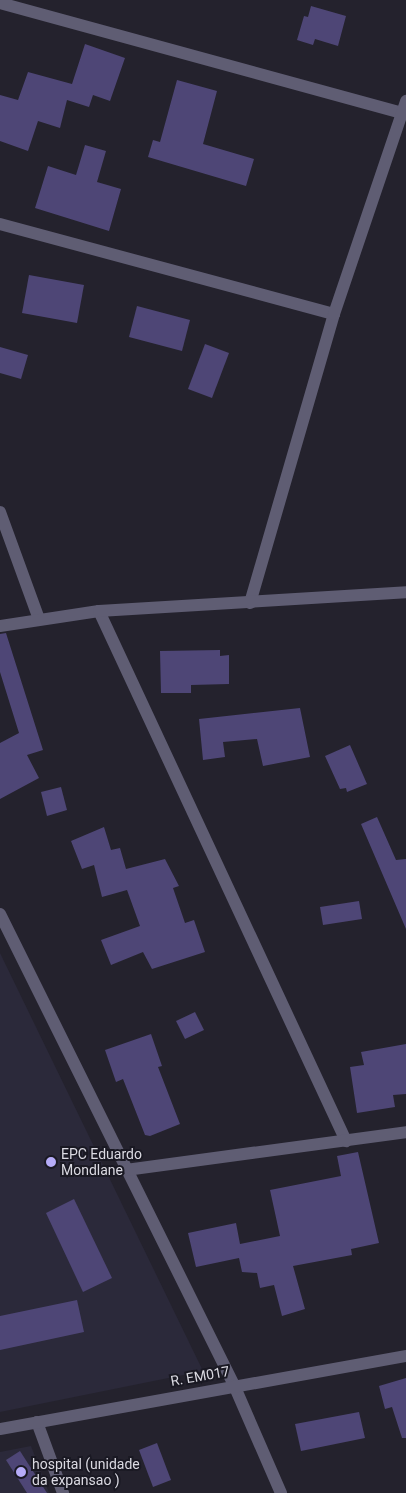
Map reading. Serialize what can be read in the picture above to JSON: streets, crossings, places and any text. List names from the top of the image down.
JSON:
{
  "streets": {
    "street": ["R. EM017"]
  },
  "places": ["EPC Eduardo Mondlane", "hospital (unidade da expansao )"]
}
